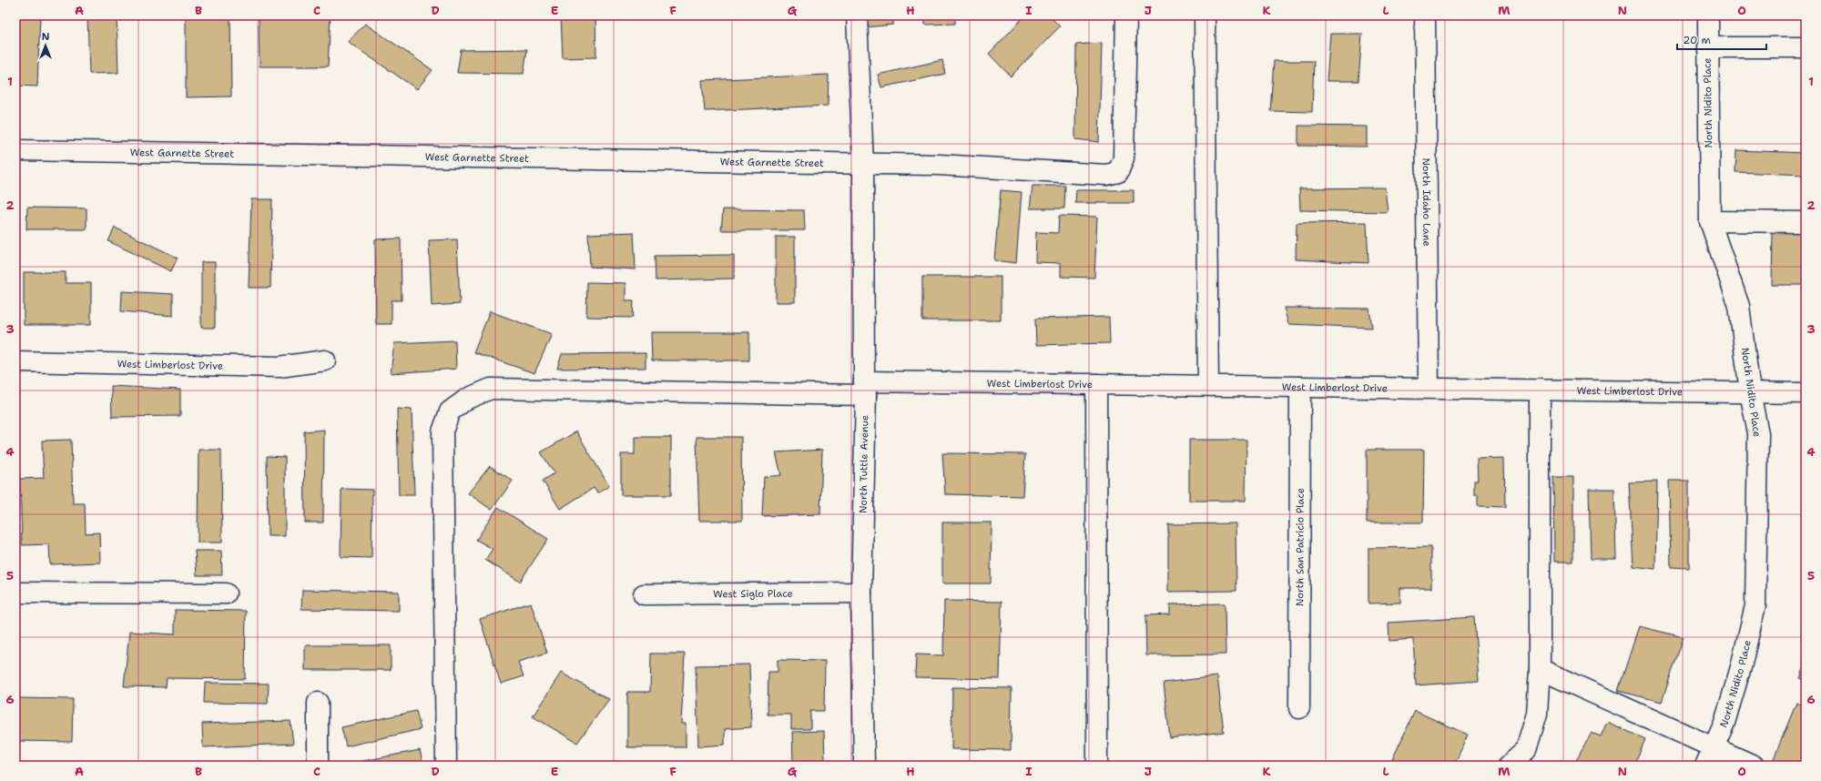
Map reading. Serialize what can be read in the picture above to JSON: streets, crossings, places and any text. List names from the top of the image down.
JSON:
{
  "streets": {
    "street": [
      "North Nidito Place",
      "West Garnette Street",
      "North Idaho Lane",
      "West Limberlost Drive",
      "North Tuttle Avenue",
      "North San Patricio Place",
      "West Siglo Place"
    ]
  },
  "crossings": [
    ["North Nidito Place", "West Limberlost Drive"],
    ["West Garnette Street", "North Tuttle Avenue"],
    ["North Idaho Lane", "West Limberlost Drive"],
    ["West Limberlost Drive", "North Tuttle Avenue"],
    ["West Limberlost Drive", "North San Patricio Place"],
    ["North Tuttle Avenue", "West Siglo Place"]
  ],
  "scale_bar": "20 m",
  "north": "top",
  "grid": {
    "columns": [
      "A",
      "B",
      "C",
      "D",
      "E",
      "F",
      "G",
      "H",
      "I",
      "J",
      "K",
      "L",
      "M",
      "N",
      "O"
    ],
    "rows": [
      "1",
      "2",
      "3",
      "4",
      "5",
      "6"
    ]
  }
}
